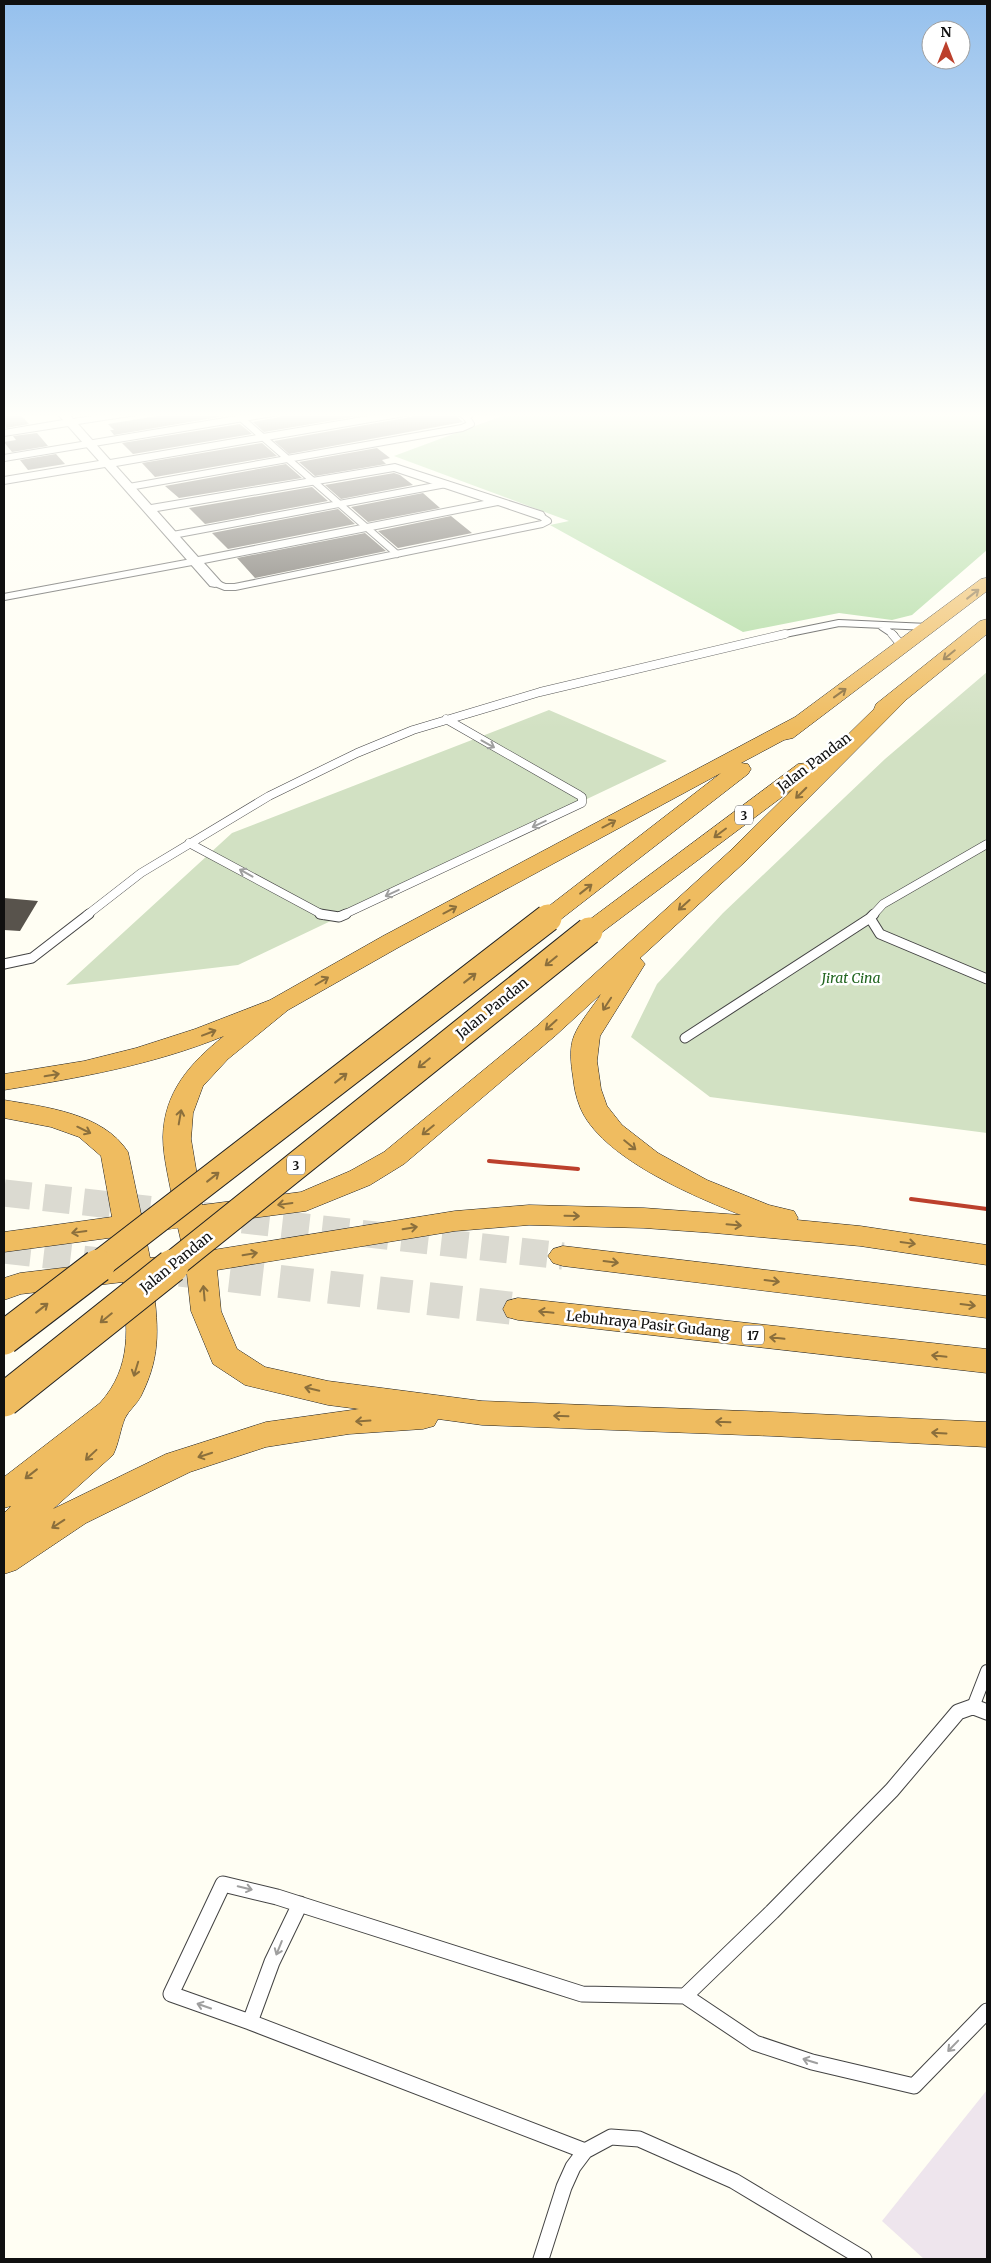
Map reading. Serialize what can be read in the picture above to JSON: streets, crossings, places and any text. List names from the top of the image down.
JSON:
{
  "streets": {
    "highway": [
      "Jalan Pandan",
      "3",
      "Lebuhraya Pasir Gudang",
      "17"
    ]
  },
  "parks": ["Jirat Cina"],
  "north": "top"
}
